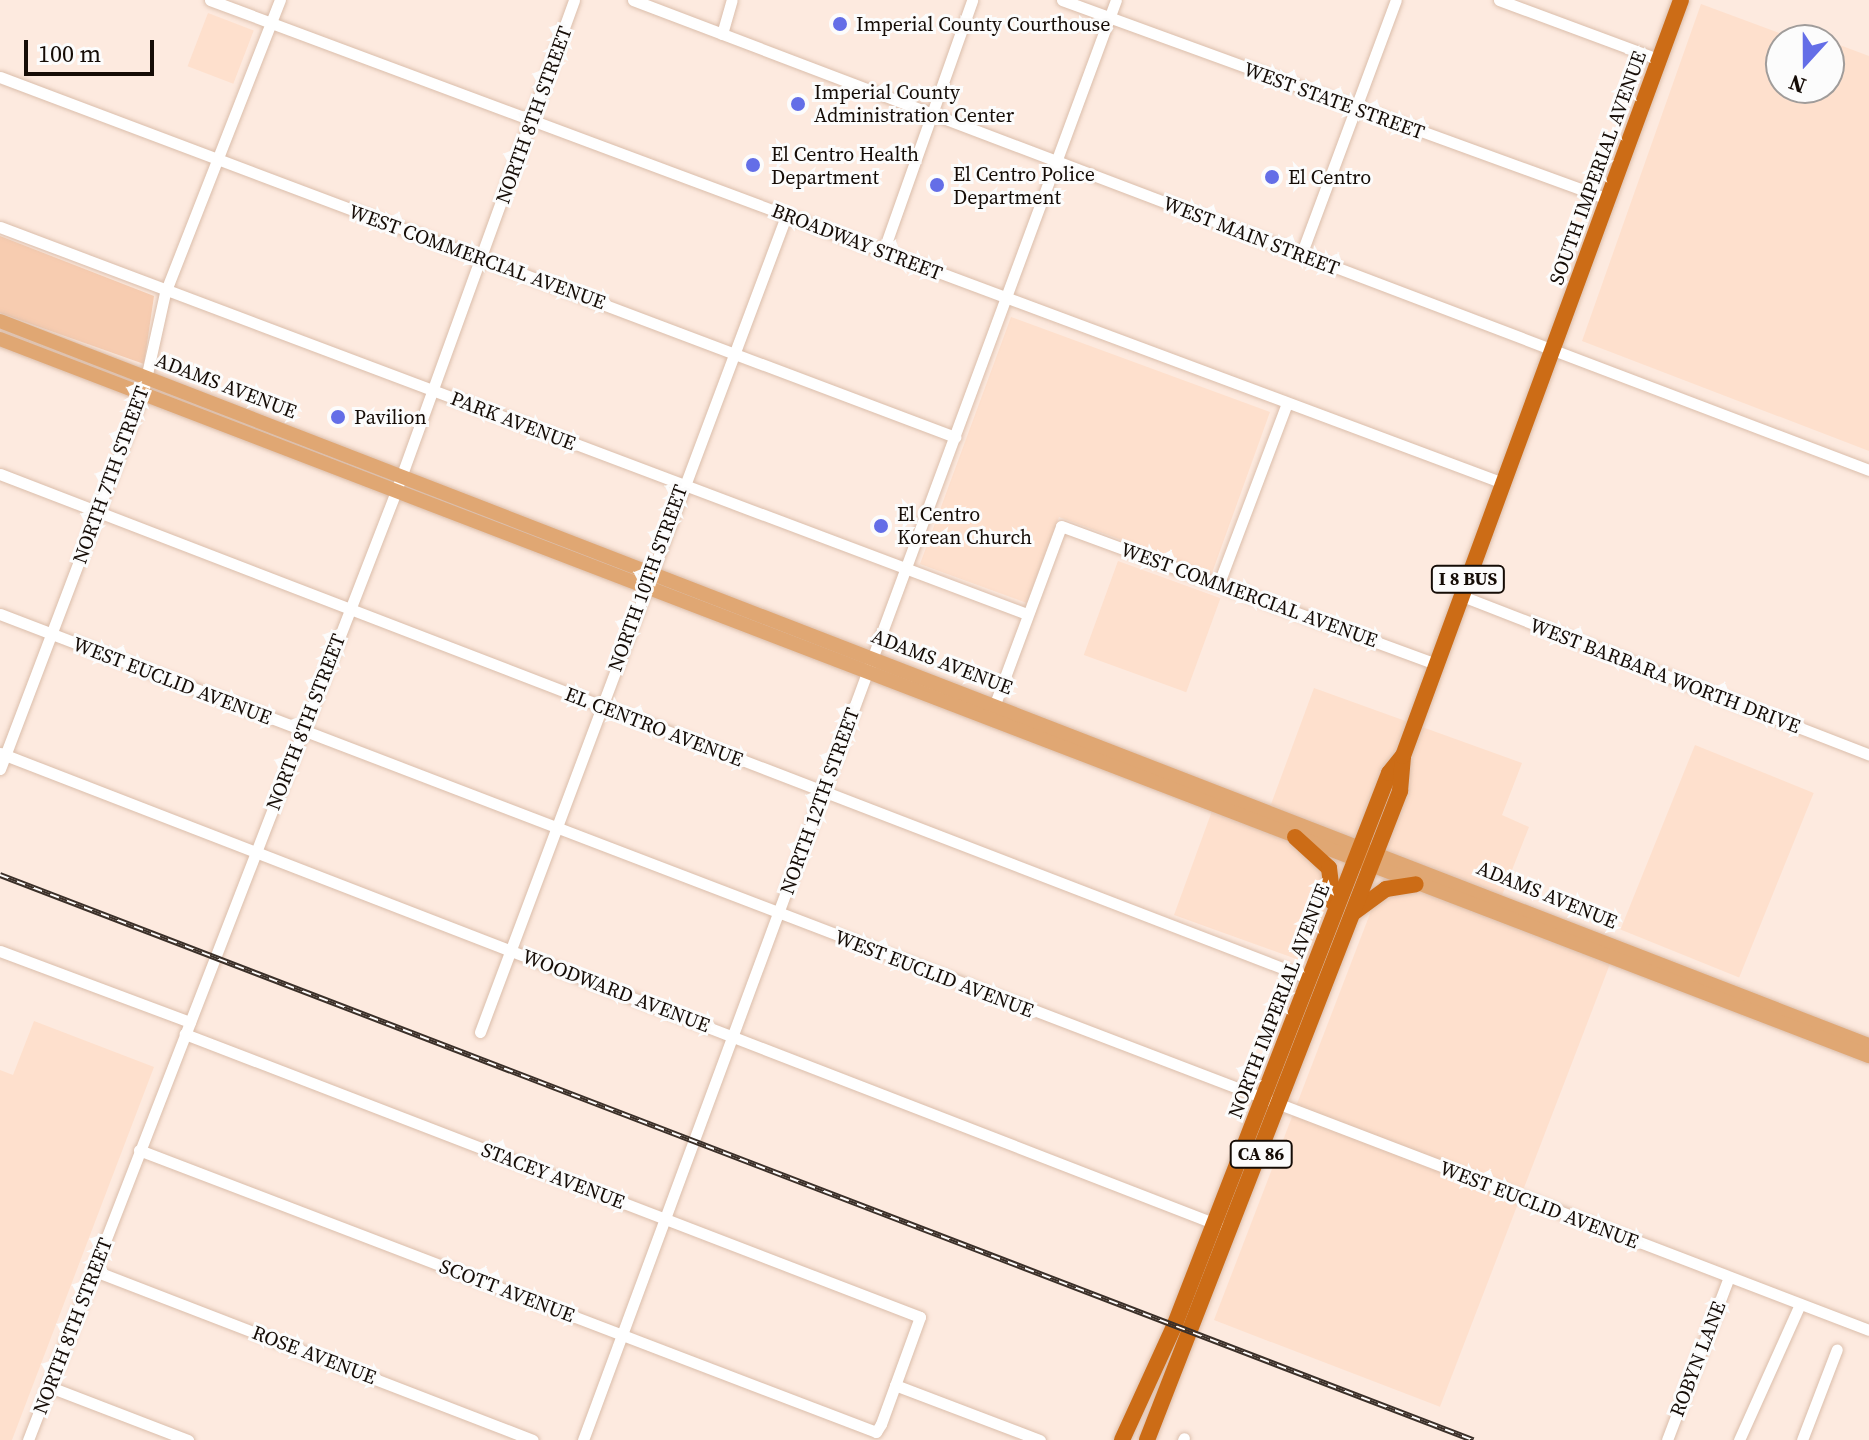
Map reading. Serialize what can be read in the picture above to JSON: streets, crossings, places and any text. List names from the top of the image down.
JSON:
{
  "streets": {
    "highway": [
      "SOUTH IMPERIAL AVENUE",
      "I 8 BUS",
      "NORTH IMPERIAL AVENUE",
      "CA 86"
    ],
    "main road": ["ADAMS AVENUE"],
    "street": [
      "WEST STATE STREET",
      "NORTH 8TH STREET",
      "WEST MAIN STREET",
      "BROADWAY STREET",
      "WEST COMMERCIAL AVENUE",
      "PARK AVENUE",
      "NORTH 7TH STREET",
      "NORTH 10TH STREET",
      "WEST BARBARA WORTH DRIVE",
      "WEST EUCLID AVENUE",
      "EL CENTRO AVENUE",
      "NORTH 12TH STREET",
      "WOODWARD AVENUE",
      "STACEY AVENUE",
      "SCOTT AVENUE",
      "ROSE AVENUE",
      "ROBYN LANE"
    ]
  },
  "crossings": [
    ["WEST STATE STREET", "SOUTH IMPERIAL AVENUE"],
    ["WEST STATE STREET", "NORTH 12TH STREET"],
    ["NORTH 8TH STREET", "BROADWAY STREET"],
    ["NORTH 8TH STREET", "WEST COMMERCIAL AVENUE"],
    ["NORTH 8TH STREET", "ADAMS AVENUE"],
    ["NORTH 8TH STREET", "PARK AVENUE"],
    ["NORTH 8TH STREET", "WEST EUCLID AVENUE"],
    ["NORTH 8TH STREET", "EL CENTRO AVENUE"],
    ["NORTH 8TH STREET", "WOODWARD AVENUE"],
    ["NORTH 8TH STREET", "STACEY AVENUE"],
    ["NORTH 8TH STREET", "SCOTT AVENUE"],
    ["NORTH 8TH STREET", "ROSE AVENUE"],
    ["SOUTH IMPERIAL AVENUE", "WEST MAIN STREET"],
    ["SOUTH IMPERIAL AVENUE", "NORTH IMPERIAL AVENUE"],
    ["WEST MAIN STREET", "NORTH 12TH STREET"],
    ["WEST MAIN STREET", "NORTH IMPERIAL AVENUE"],
    ["BROADWAY STREET", "NORTH 7TH STREET"],
    ["BROADWAY STREET", "NORTH 10TH STREET"],
    ["BROADWAY STREET", "NORTH 12TH STREET"],
    ["BROADWAY STREET", "NORTH IMPERIAL AVENUE"],
    ["WEST COMMERCIAL AVENUE", "PARK AVENUE"],
    ["WEST COMMERCIAL AVENUE", "NORTH 7TH STREET"],
    ["WEST COMMERCIAL AVENUE", "NORTH 10TH STREET"],
    ["WEST COMMERCIAL AVENUE", "NORTH 12TH STREET"],
    ["WEST COMMERCIAL AVENUE", "NORTH IMPERIAL AVENUE"],
    ["ADAMS AVENUE", "NORTH 7TH STREET"],
    ["ADAMS AVENUE", "NORTH 10TH STREET"],
    ["ADAMS AVENUE", "NORTH 12TH STREET"],
    ["ADAMS AVENUE", "NORTH IMPERIAL AVENUE"],
    ["ADAMS AVENUE", "CA 86"],
    ["PARK AVENUE", "NORTH 7TH STREET"],
    ["PARK AVENUE", "NORTH 10TH STREET"],
    ["PARK AVENUE", "NORTH 12TH STREET"],
    ["NORTH 7TH STREET", "WEST EUCLID AVENUE"],
    ["NORTH 7TH STREET", "EL CENTRO AVENUE"],
    ["NORTH 7TH STREET", "WOODWARD AVENUE"],
    ["NORTH 10TH STREET", "WEST EUCLID AVENUE"],
    ["NORTH 10TH STREET", "EL CENTRO AVENUE"],
    ["NORTH 10TH STREET", "WOODWARD AVENUE"],
    ["WEST BARBARA WORTH DRIVE", "NORTH IMPERIAL AVENUE"],
    ["WEST EUCLID AVENUE", "NORTH 12TH STREET"],
    ["WEST EUCLID AVENUE", "NORTH IMPERIAL AVENUE"],
    ["WEST EUCLID AVENUE", "ROBYN LANE"],
    ["EL CENTRO AVENUE", "NORTH 12TH STREET"],
    ["EL CENTRO AVENUE", "NORTH IMPERIAL AVENUE"],
    ["NORTH 12TH STREET", "WOODWARD AVENUE"],
    ["NORTH 12TH STREET", "STACEY AVENUE"],
    ["NORTH 12TH STREET", "SCOTT AVENUE"],
    ["WOODWARD AVENUE", "NORTH IMPERIAL AVENUE"],
    ["NORTH IMPERIAL AVENUE", "CA 86"],
    ["STACEY AVENUE", "SCOTT AVENUE"]
  ],
  "places": [
    "Imperial County Courthouse",
    "Imperial County Administration Center",
    "El Centro Health Department",
    "El Centro",
    "El Centro Police Department",
    "Pavilion",
    "El Centro Korean Church"
  ],
  "scale_bar": "100 m",
  "north": "bottom"
}
